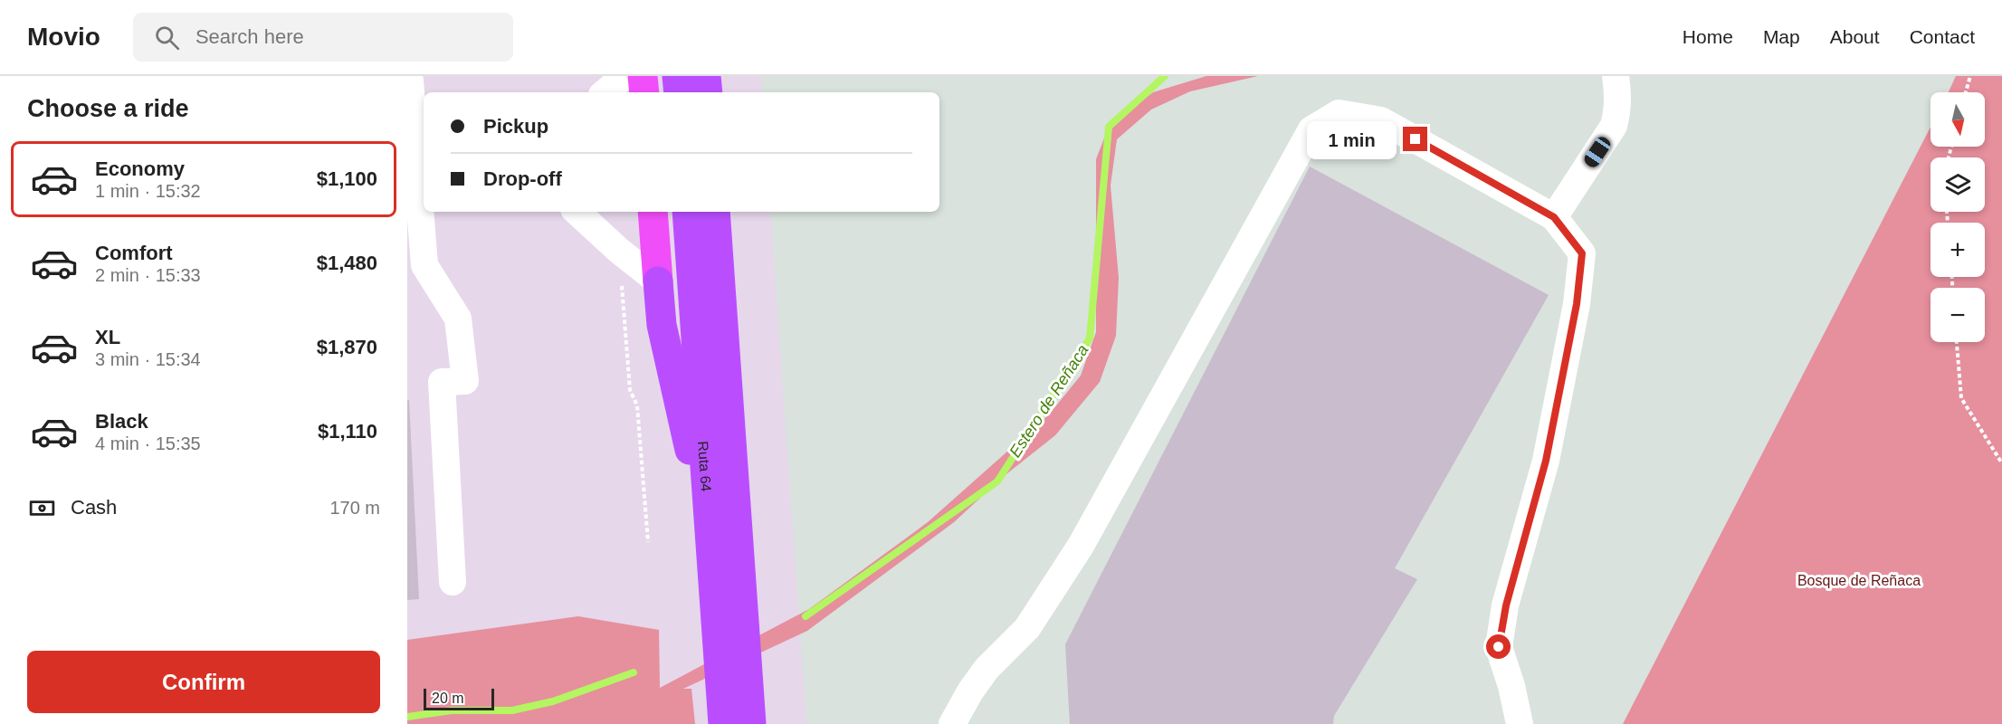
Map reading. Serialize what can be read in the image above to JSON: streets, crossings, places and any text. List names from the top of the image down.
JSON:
{
  "streets": {
    "highway": ["Ruta 64"]
  },
  "water": ["Estero de Reñaca"],
  "parks": ["Bosque de Reñaca"],
  "scale_bar": "20 m",
  "north": "bottom",
  "page": {
    "header": "Movio",
    "search": "Search here",
    "nav": [
      "Home",
      "Map",
      "About",
      "Contact"
    ],
    "heading": "Choose a ride",
    "map_buttons": ["+", "−"],
    "banner": ["Pickup", "Drop-off"],
    "bubble": "1 min",
    "list": [
      {
        "name": "Economy",
        "note": "1 min · 15:32",
        "value": "$1,100"
      },
      {
        "name": "Comfort",
        "note": "2 min · 15:33",
        "value": "$1,480"
      },
      {
        "name": "XL",
        "note": "3 min · 15:34",
        "value": "$1,870"
      },
      {
        "name": "Black",
        "note": "4 min · 15:35",
        "value": "$1,110"
      }
    ],
    "pay": ["Cash", "170 m"],
    "buttons": "Confirm",
    "scale": "20 m"
  }
}
